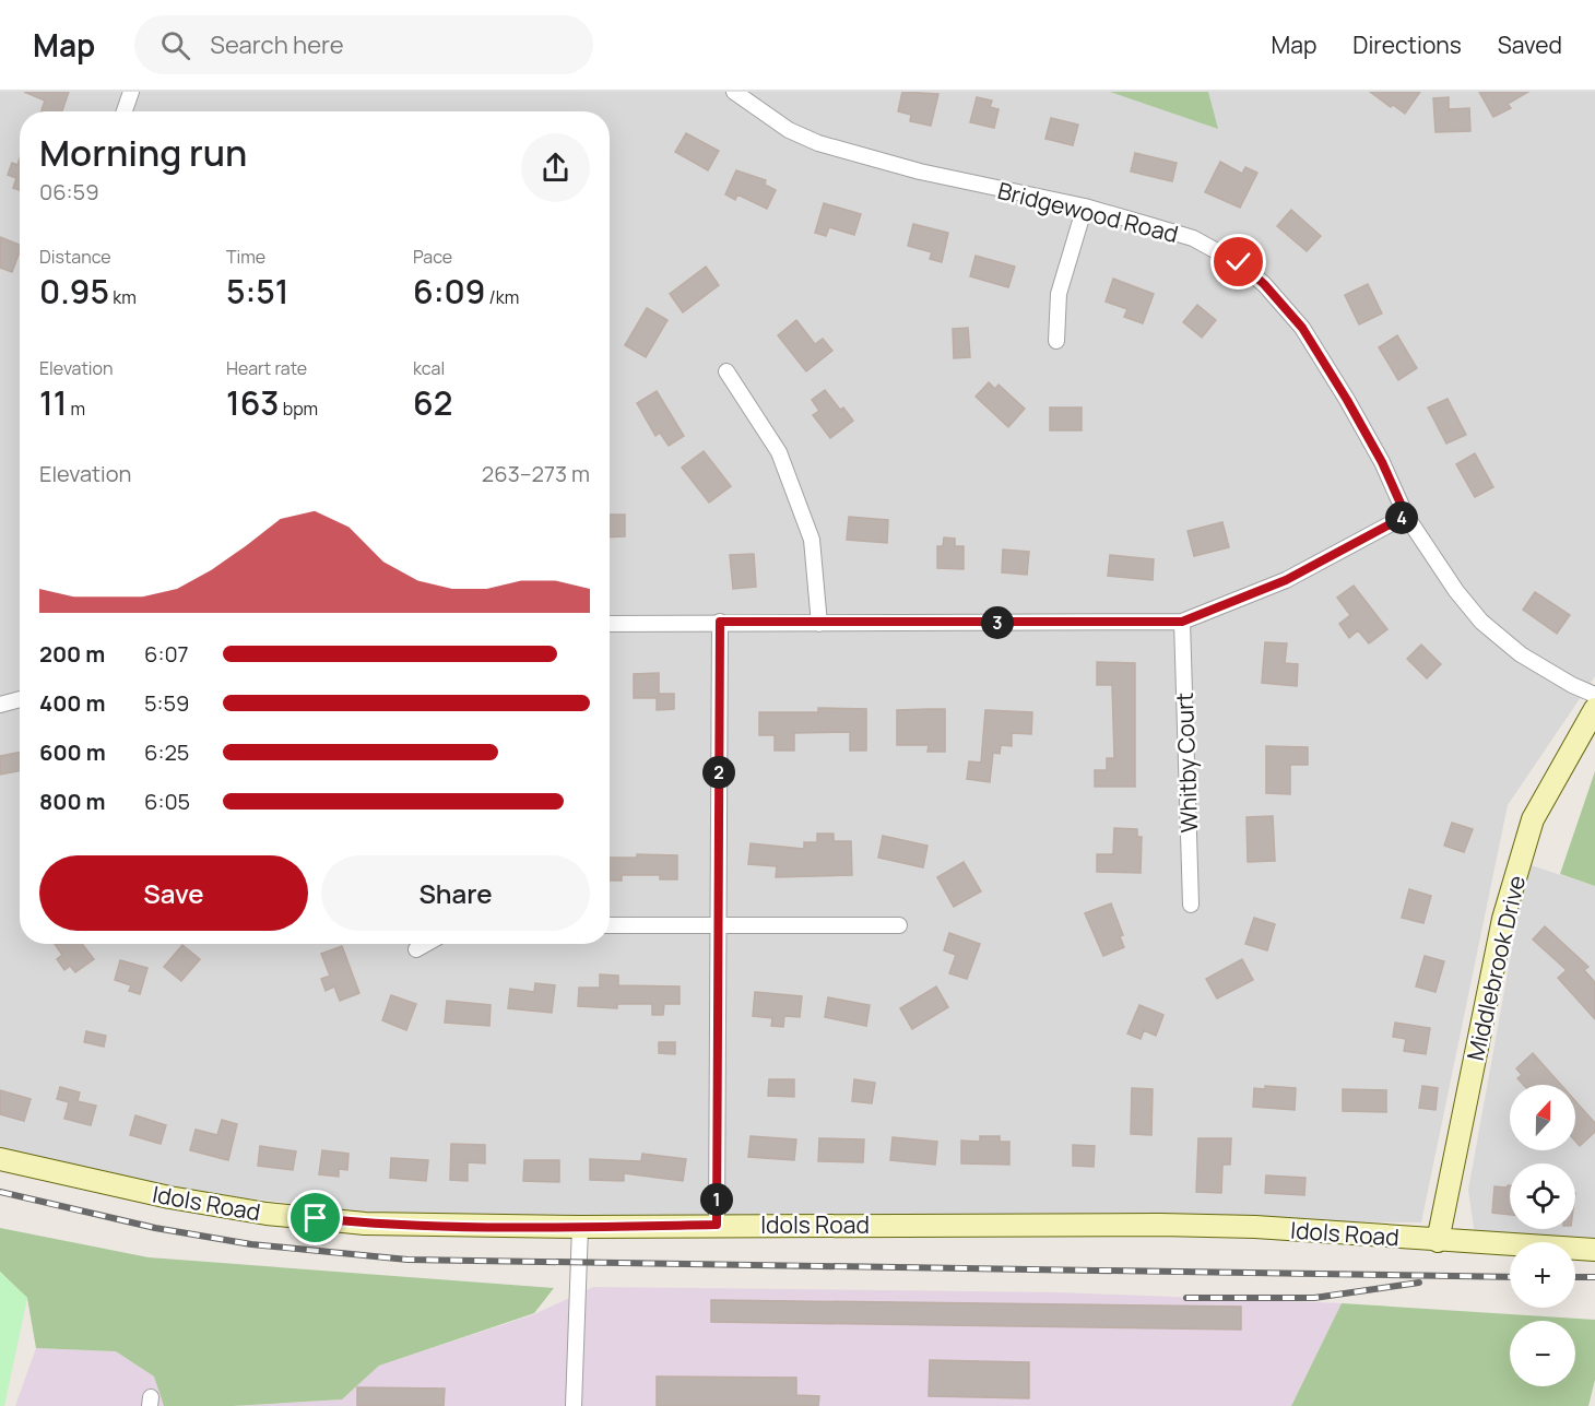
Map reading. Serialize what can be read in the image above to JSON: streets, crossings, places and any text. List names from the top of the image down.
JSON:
{
  "streets": {
    "street": [
      "Bridgewood Road",
      "Whitby Court",
      "Middlebrook Drive",
      "Idols Road"
    ]
  },
  "crossings": [
    ["Middlebrook Drive", "Idols Road"]
  ],
  "north": "top",
  "page": {
    "header": "Map",
    "search": "Search here",
    "nav": ["Map", "Directions", "Saved"],
    "heading": ["Morning run", "06:59"],
    "stats": [
      ["Distance", "0.95 km"],
      ["Time", "5:51"],
      ["Pace", "6:09 /km"],
      ["Elevation", "11 m"],
      ["Heart rate", "163 bpm"],
      ["kcal", "62"]
    ],
    "chart": ["Elevation", "263–273 m"],
    "pins": [
      "4",
      "3",
      "2",
      "1"
    ],
    "list": [
      {
        "name": "200 m",
        "note": "6:07"
      },
      {
        "name": "400 m",
        "note": "5:59"
      },
      {
        "name": "600 m",
        "note": "6:25"
      },
      {
        "name": "800 m",
        "note": "6:05"
      }
    ],
    "buttons": ["Save", "Share"],
    "map_buttons": ["+", "−"]
  }
}
